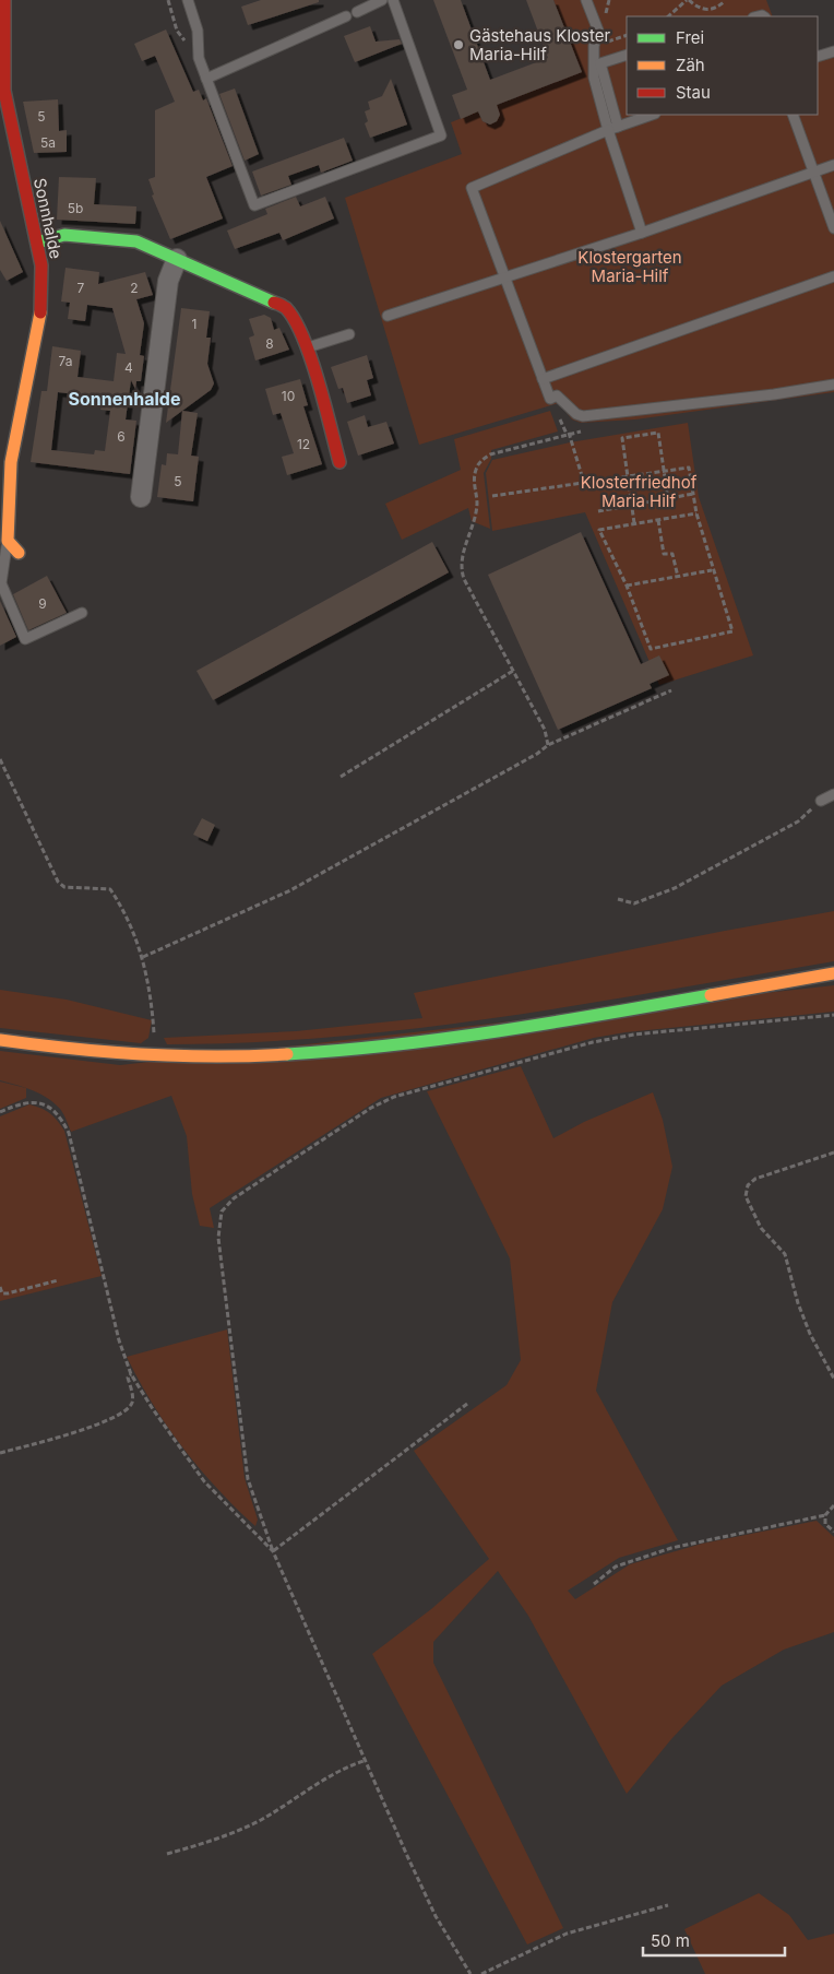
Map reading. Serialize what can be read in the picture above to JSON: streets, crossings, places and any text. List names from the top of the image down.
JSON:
{
  "streets": {
    "street": ["Sonnhalde"]
  },
  "districts": ["Sonnenhalde"],
  "parks": ["Klostergarten Maria-Hilf", "Klosterfriedhof Maria Hilf"],
  "places": ["Gästehaus Kloster Maria-Hilf"],
  "house_numbers": [
    "5",
    "5a",
    "5b",
    "7",
    "2",
    "1",
    "8",
    "7a",
    "4",
    "10",
    "6",
    "12",
    "5",
    "9"
  ],
  "legend": ["Frei", "Zäh", "Stau"],
  "scale_bar": "50 m"
}
